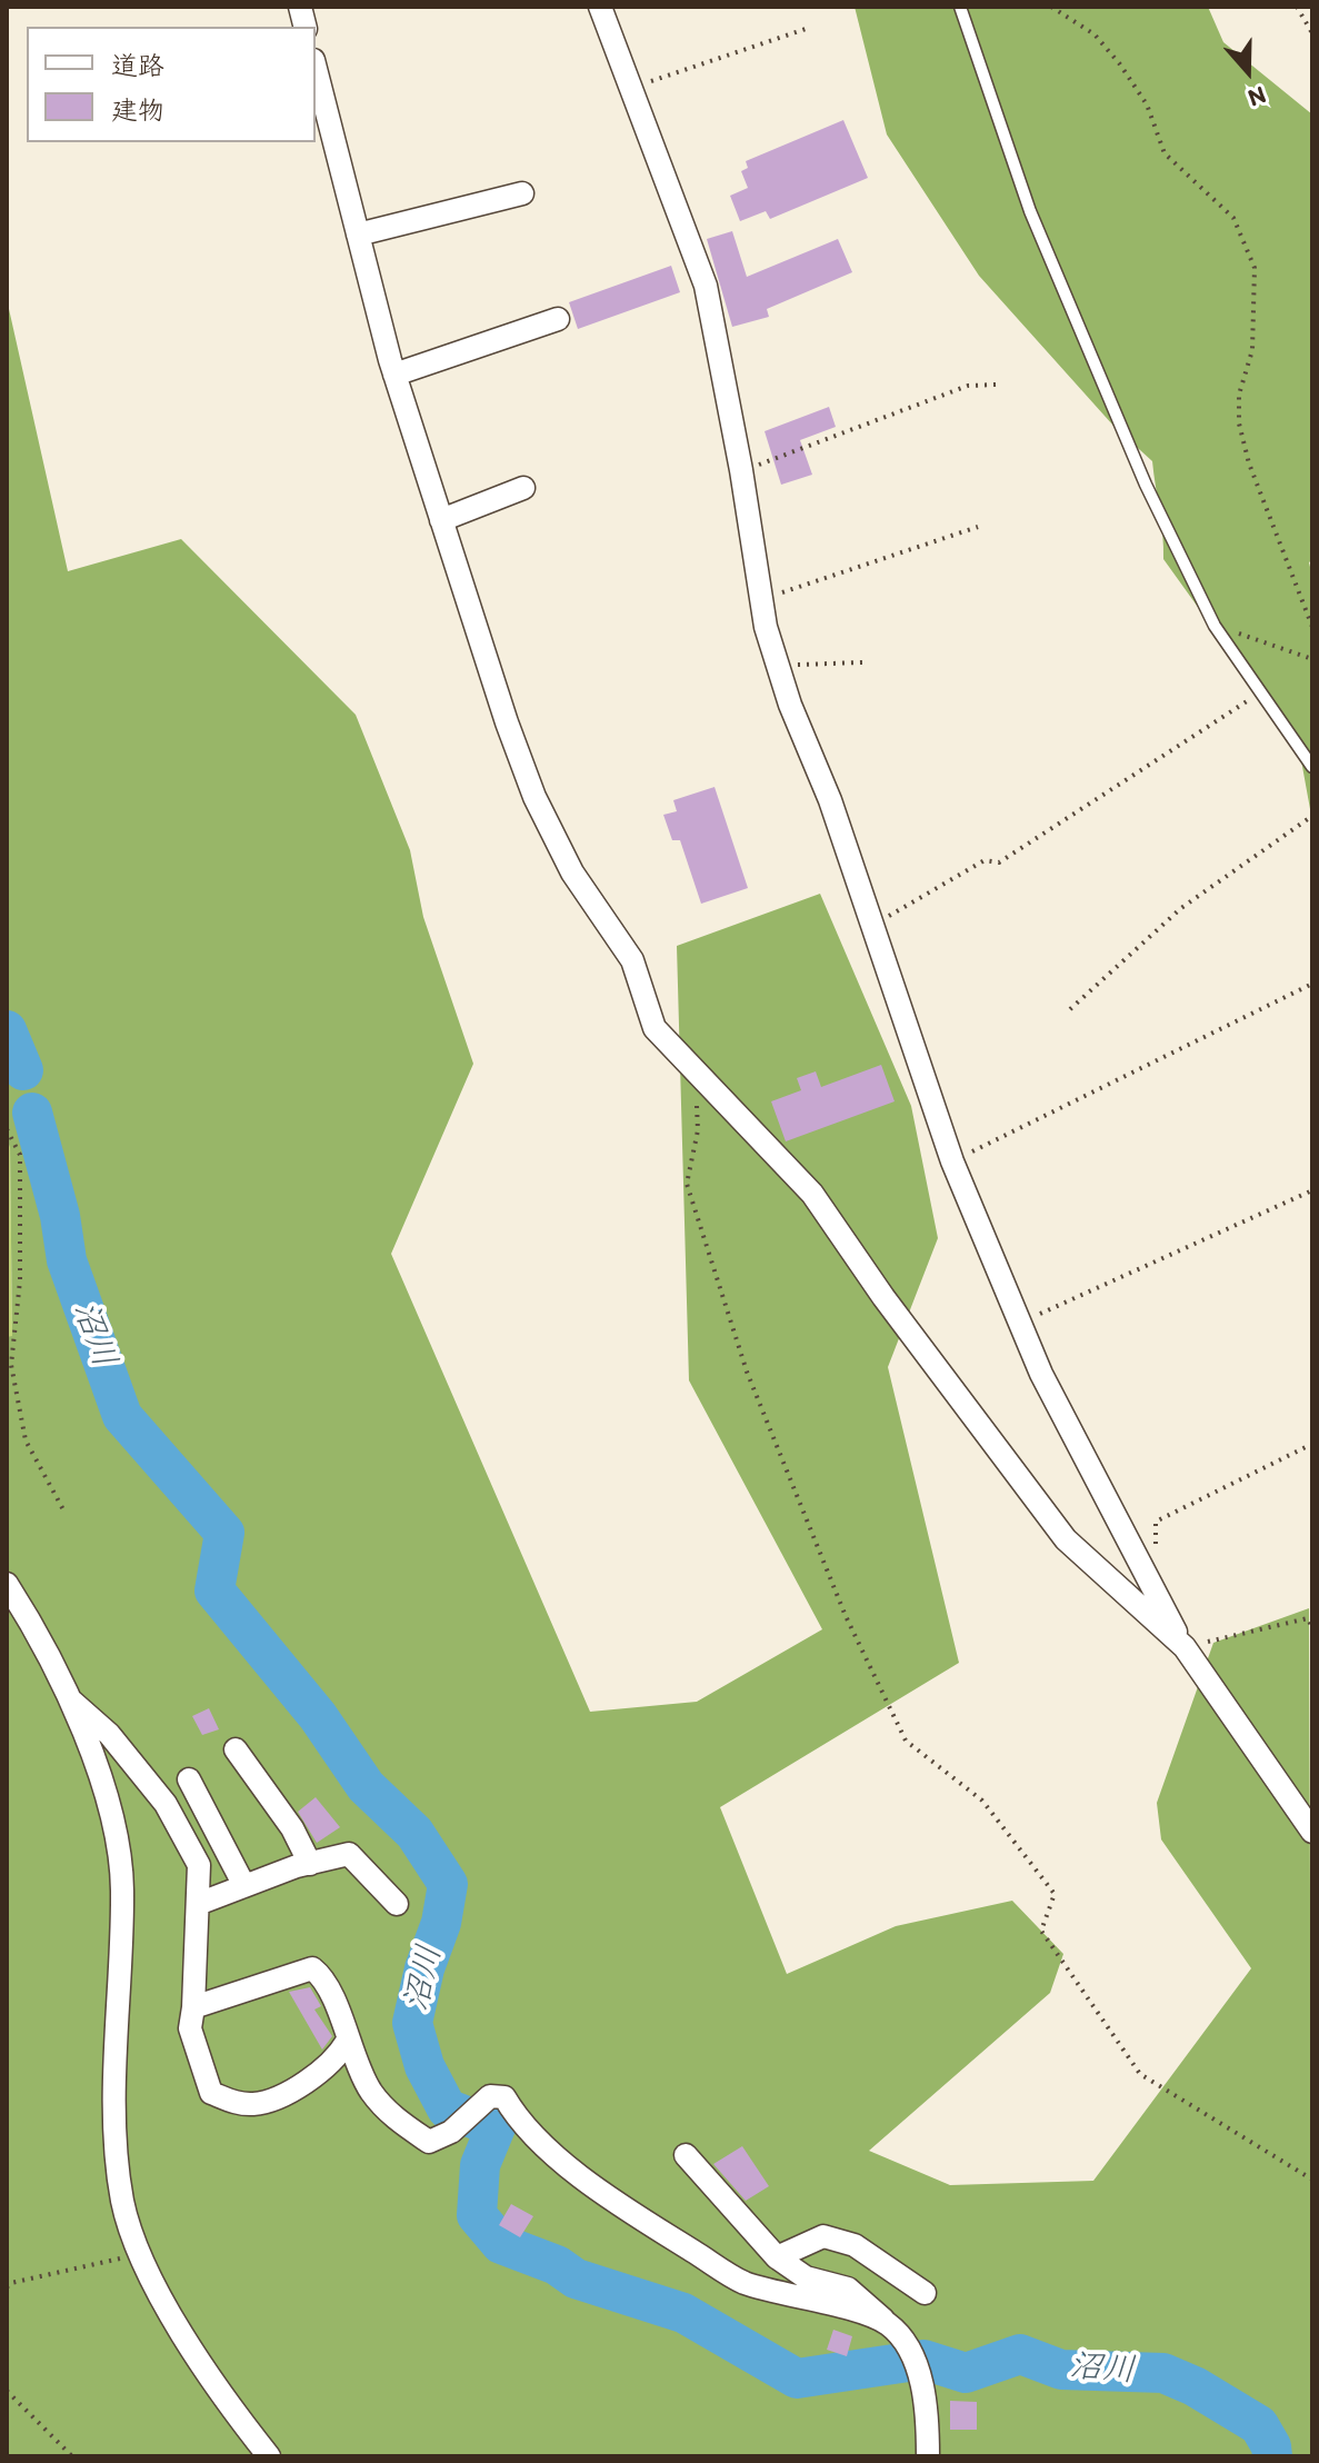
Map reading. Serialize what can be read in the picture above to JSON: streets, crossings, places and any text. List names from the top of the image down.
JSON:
{
  "water": ["沼川"],
  "legend": ["道路", "建物"],
  "north": "bottom"
}
